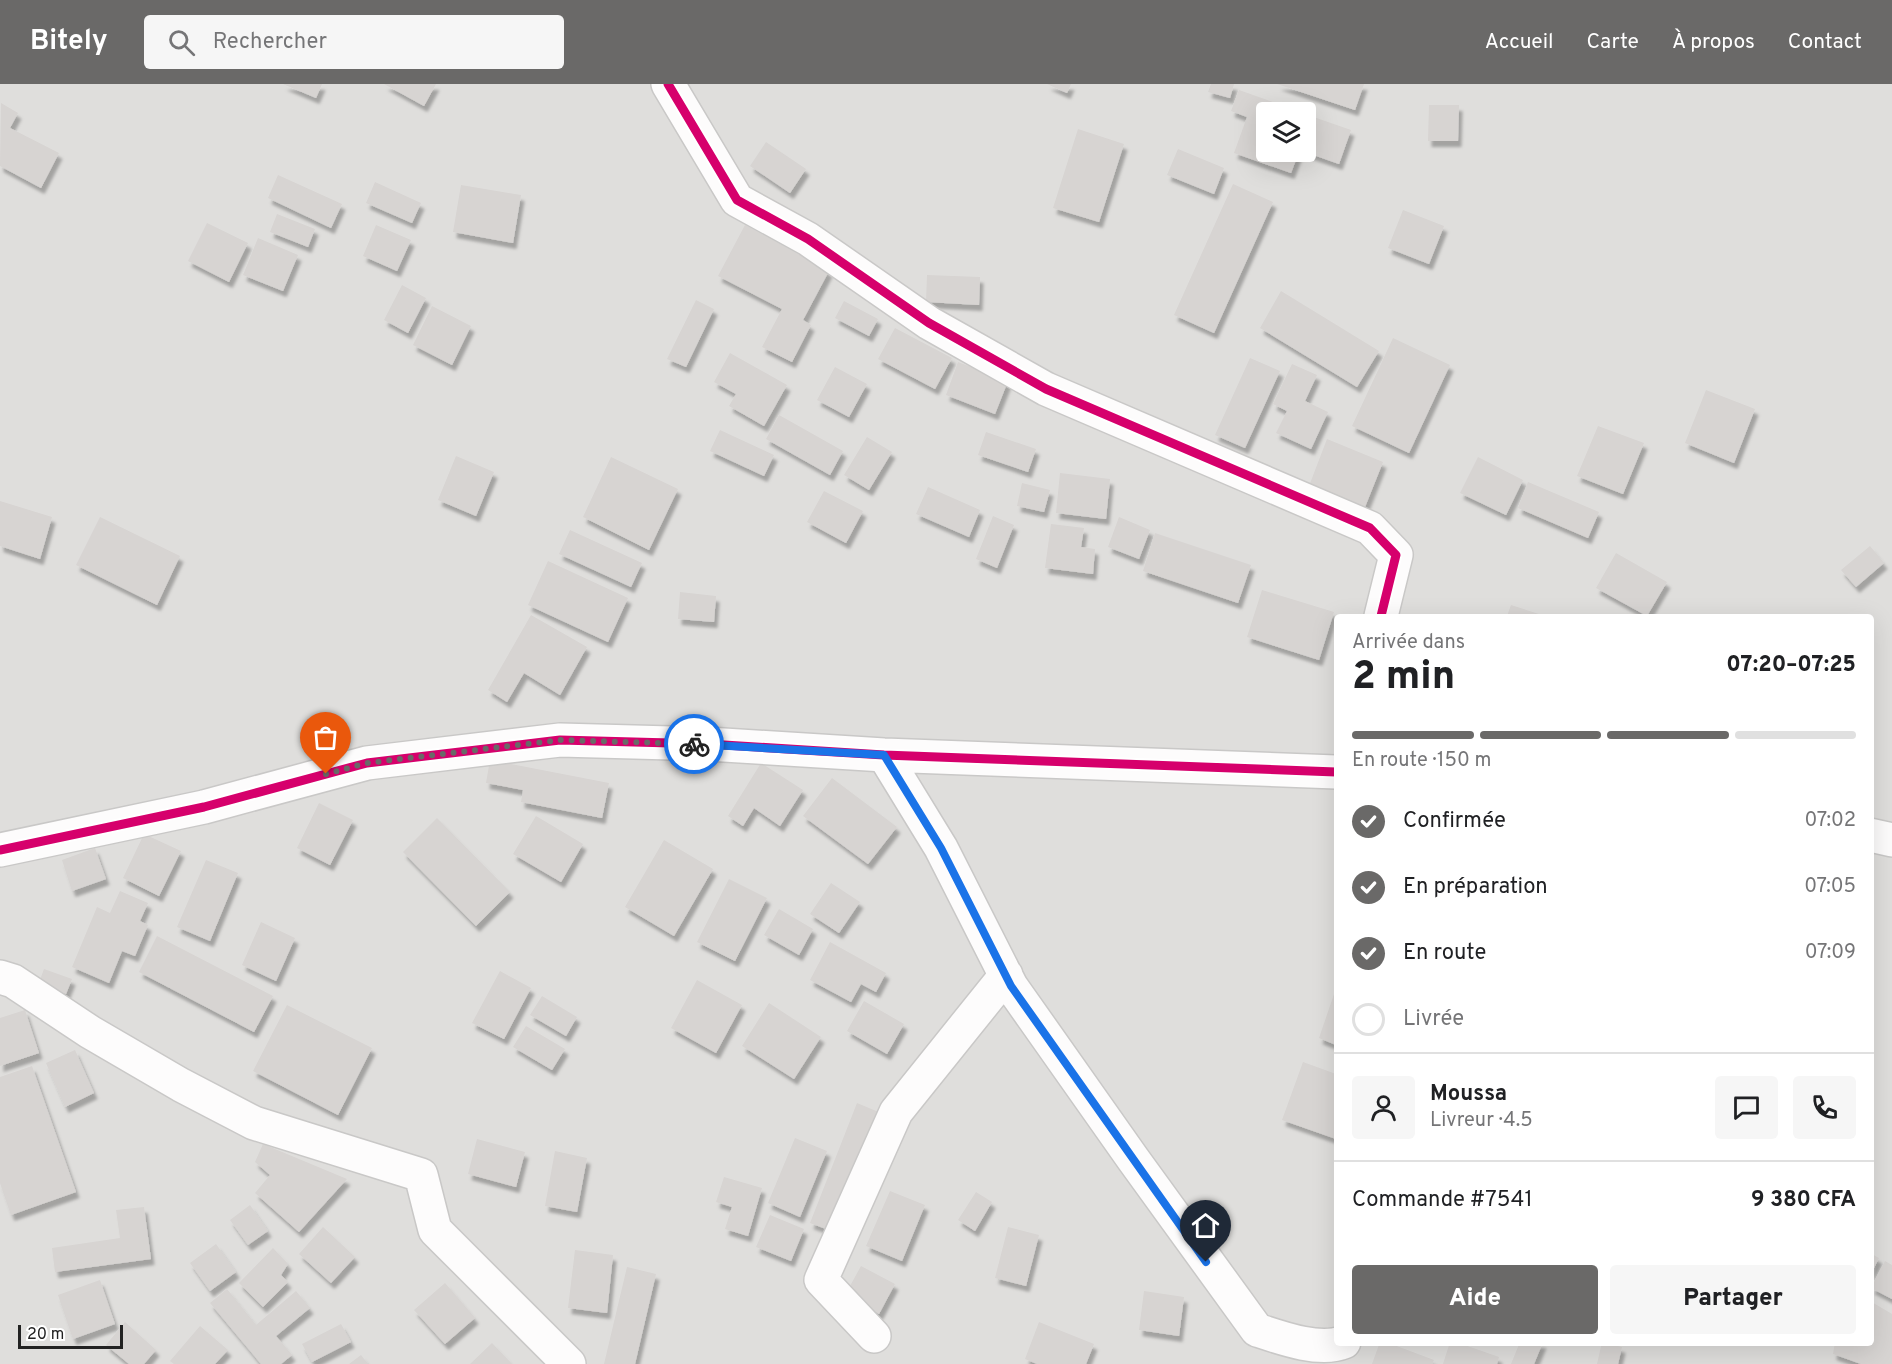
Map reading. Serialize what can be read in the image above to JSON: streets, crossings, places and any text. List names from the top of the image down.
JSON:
{
  "scale_bar": "20 m",
  "page": {
    "header": "Bitely",
    "search": "Rechercher",
    "nav": [
      "Accueil",
      "Carte",
      "À propos",
      "Contact"
    ],
    "heading": ["2 min", "Arrivée dans", "07:20–07:25"],
    "panel": [
      "Moussa",
      "Livreur · 4.5",
      "Commande #7541",
      "9 380 CFA"
    ],
    "bar": "En route · 150 m",
    "list": [
      ["Confirmée", "07:02"],
      ["En préparation", "07:05"],
      ["En route", "07:09"],
      "Livrée"
    ],
    "buttons": ["Aide", "Partager"],
    "scale": "20 m"
  }
}
